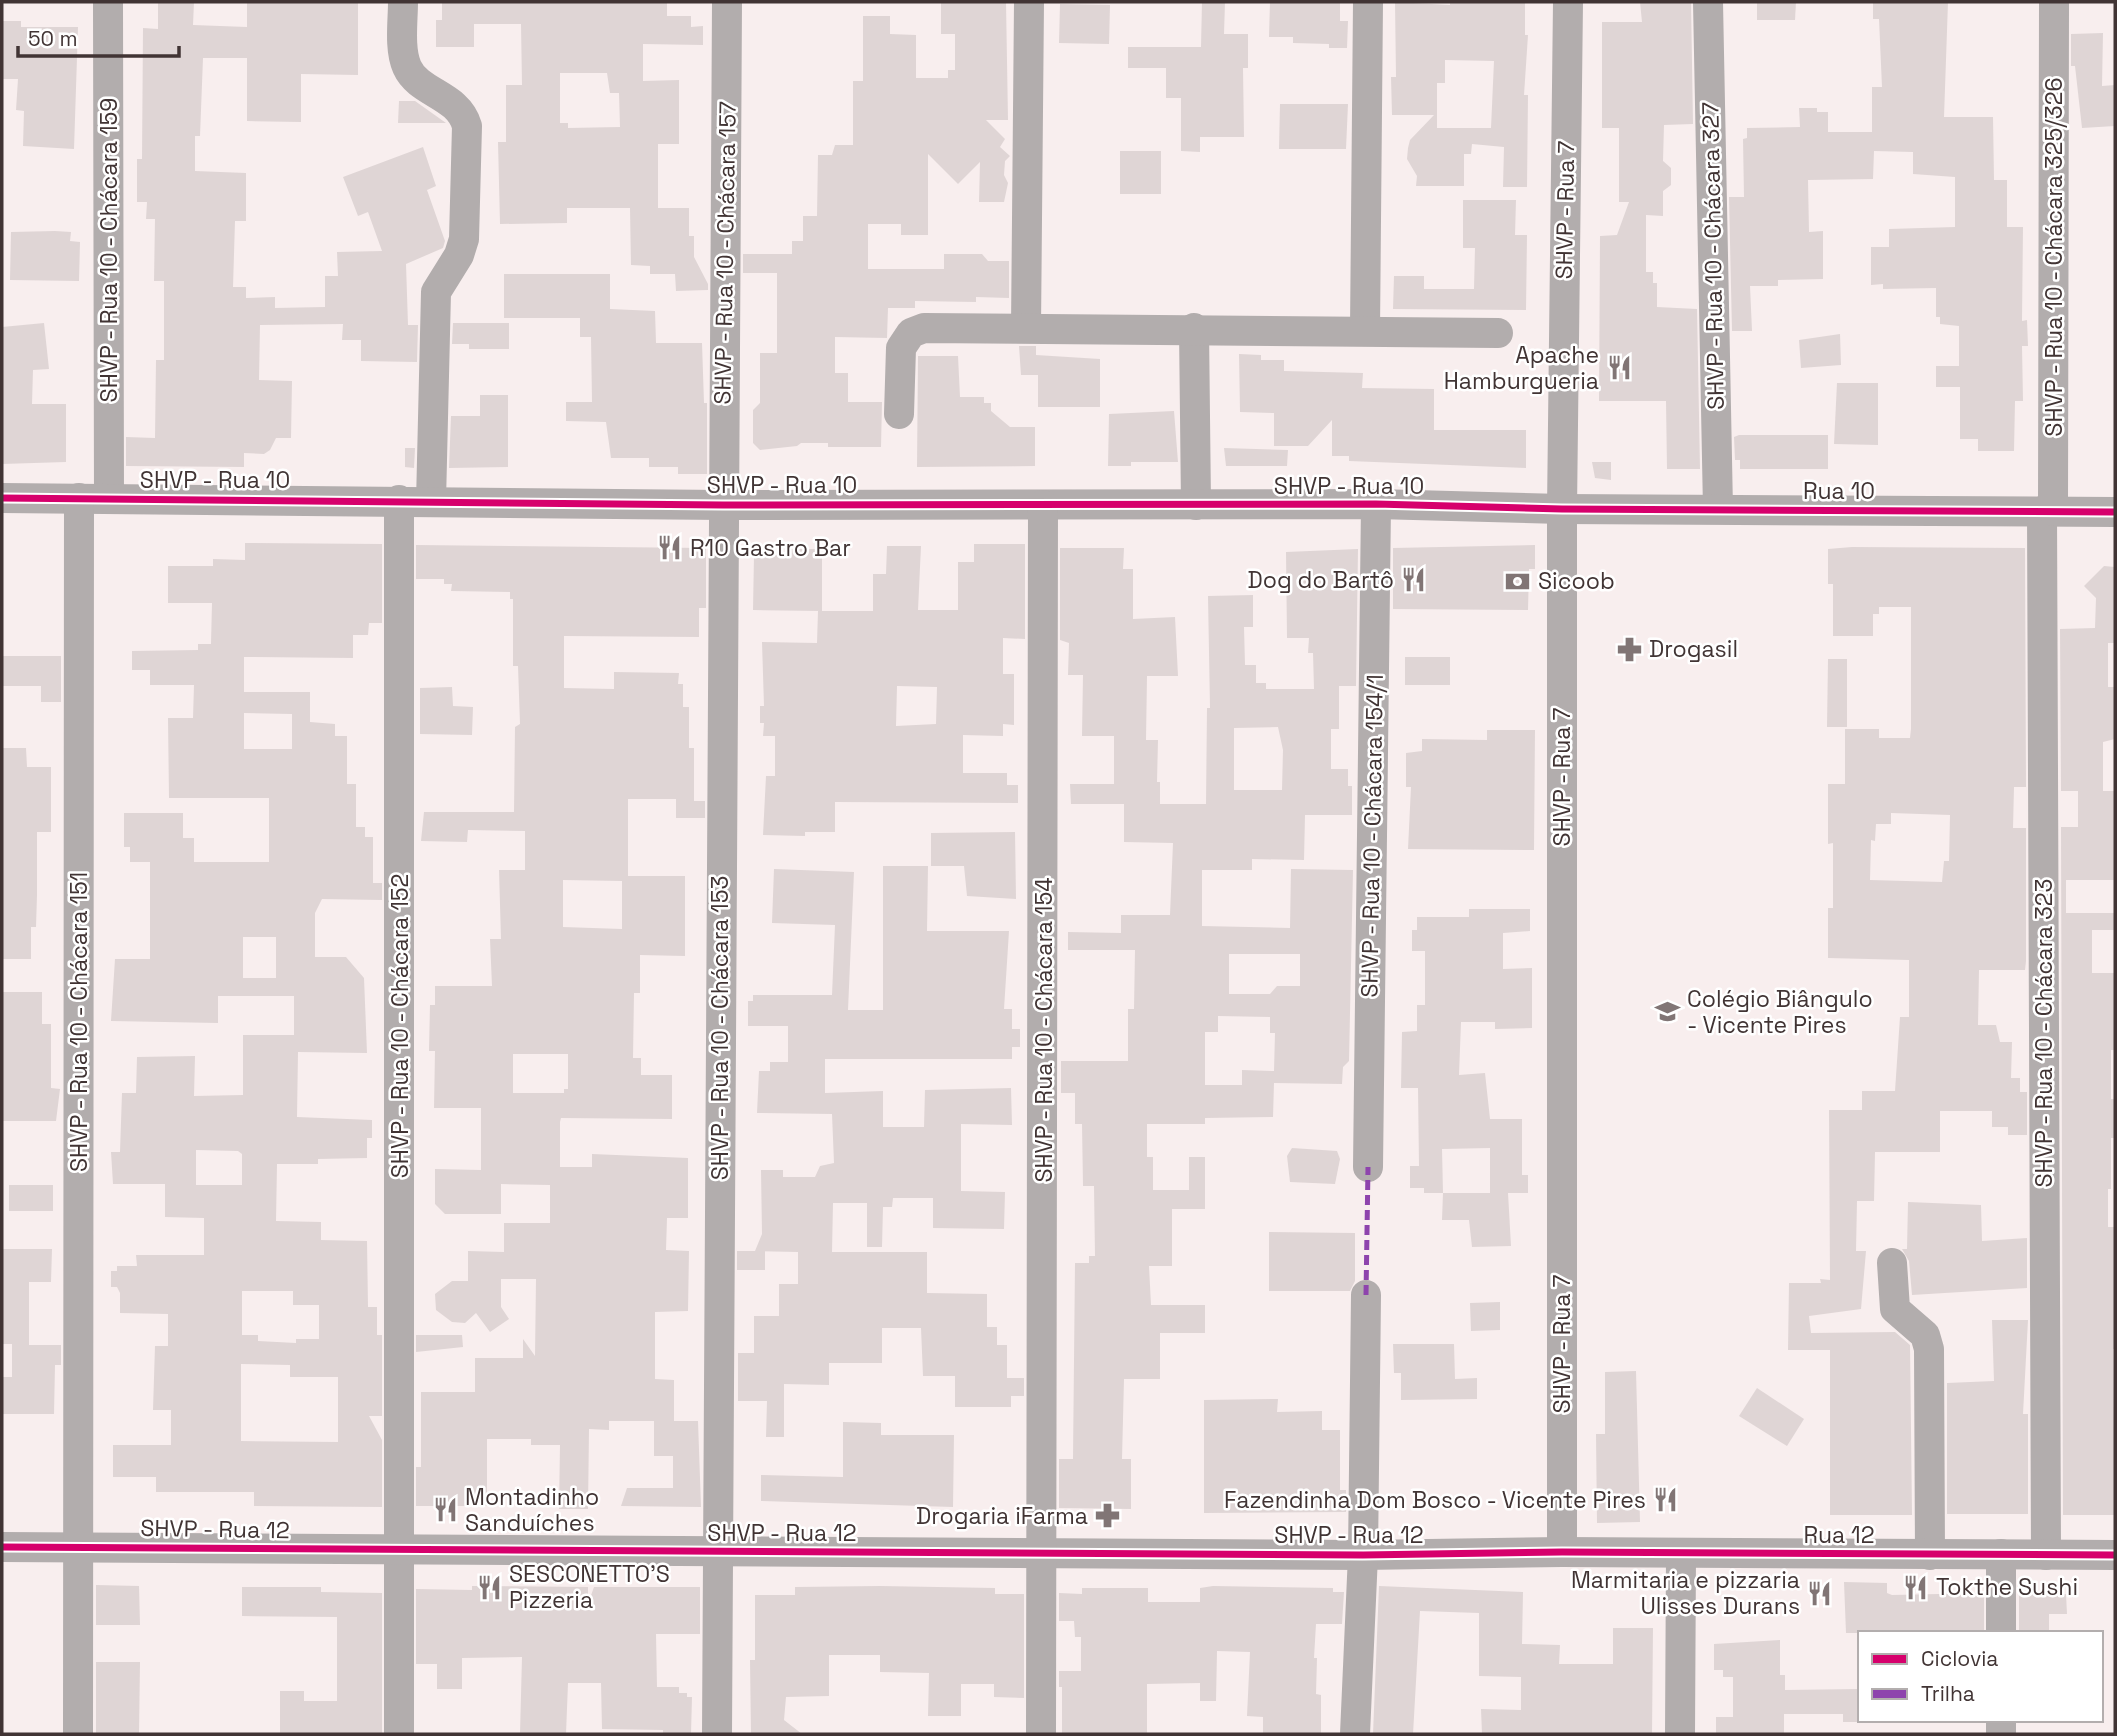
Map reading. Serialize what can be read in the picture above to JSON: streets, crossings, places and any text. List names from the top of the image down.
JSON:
{
  "streets": {
    "street": [
      "SHVP - Rua 7",
      "SHVP - Rua 10 - Chácara 159",
      "SHVP - Rua 10 - Chácara 157",
      "SHVP - Rua 10 - Chácara 327",
      "SHVP - Rua 10 - Chácara 325/326",
      "SHVP - Rua 10",
      "Rua 10",
      "SHVP - Rua 10 - Chácara 154/1",
      "SHVP - Rua 10 - Chácara 151",
      "SHVP - Rua 10 - Chácara 152",
      "SHVP - Rua 10 - Chácara 153",
      "SHVP - Rua 10 - Chácara 154",
      "SHVP - Rua 10 - Chácara 323",
      "SHVP - Rua 12",
      "Rua 12"
    ]
  },
  "crossings": [
    ["SHVP - Rua 7", "SHVP - Rua 10"],
    ["SHVP - Rua 7", "Rua 10"],
    ["SHVP - Rua 7", "SHVP - Rua 12"],
    ["SHVP - Rua 7", "Rua 12"],
    ["SHVP - Rua 10 - Chácara 159", "SHVP - Rua 10"],
    ["SHVP - Rua 10 - Chácara 157", "SHVP - Rua 10"],
    ["SHVP - Rua 10 - Chácara 157", "SHVP - Rua 10 - Chácara 153"],
    ["SHVP - Rua 10 - Chácara 327", "Rua 10"],
    ["SHVP - Rua 10 - Chácara 325/326", "Rua 10"],
    ["SHVP - Rua 10 - Chácara 325/326", "SHVP - Rua 10 - Chácara 323"],
    ["SHVP - Rua 10", "Rua 10"],
    ["SHVP - Rua 10", "SHVP - Rua 10 - Chácara 154/1"],
    ["SHVP - Rua 10", "SHVP - Rua 10 - Chácara 151"],
    ["SHVP - Rua 10", "SHVP - Rua 10 - Chácara 152"],
    ["SHVP - Rua 10", "SHVP - Rua 10 - Chácara 153"],
    ["SHVP - Rua 10", "SHVP - Rua 10 - Chácara 154"],
    ["Rua 10", "SHVP - Rua 10 - Chácara 323"],
    ["SHVP - Rua 10 - Chácara 151", "SHVP - Rua 12"],
    ["SHVP - Rua 10 - Chácara 152", "SHVP - Rua 12"],
    ["SHVP - Rua 10 - Chácara 153", "SHVP - Rua 12"],
    ["SHVP - Rua 10 - Chácara 154", "SHVP - Rua 12"],
    ["SHVP - Rua 10 - Chácara 323", "Rua 12"],
    ["SHVP - Rua 12", "Rua 12"]
  ],
  "places": {
    "restaurant": [
      "Apache Hamburgueria",
      "R10 Gastro Bar",
      "Dog do Bartô",
      "Fazendinha Dom Bosco - Vicente Pires",
      "Montadinho Sanduíches",
      "SESCONETTO'S Pizzeria",
      "Tokthe Sushi",
      "Marmitaria e pizzaria Ulisses Durans"
    ],
    "bank": ["Sicoob"],
    "pharmacy": ["Drogasil", "Drogaria iFarma"],
    "school or university": ["Colégio Biângulo - Vicente Pires"]
  },
  "legend": ["Ciclovia", "Trilha"],
  "scale_bar": "50 m"
}
